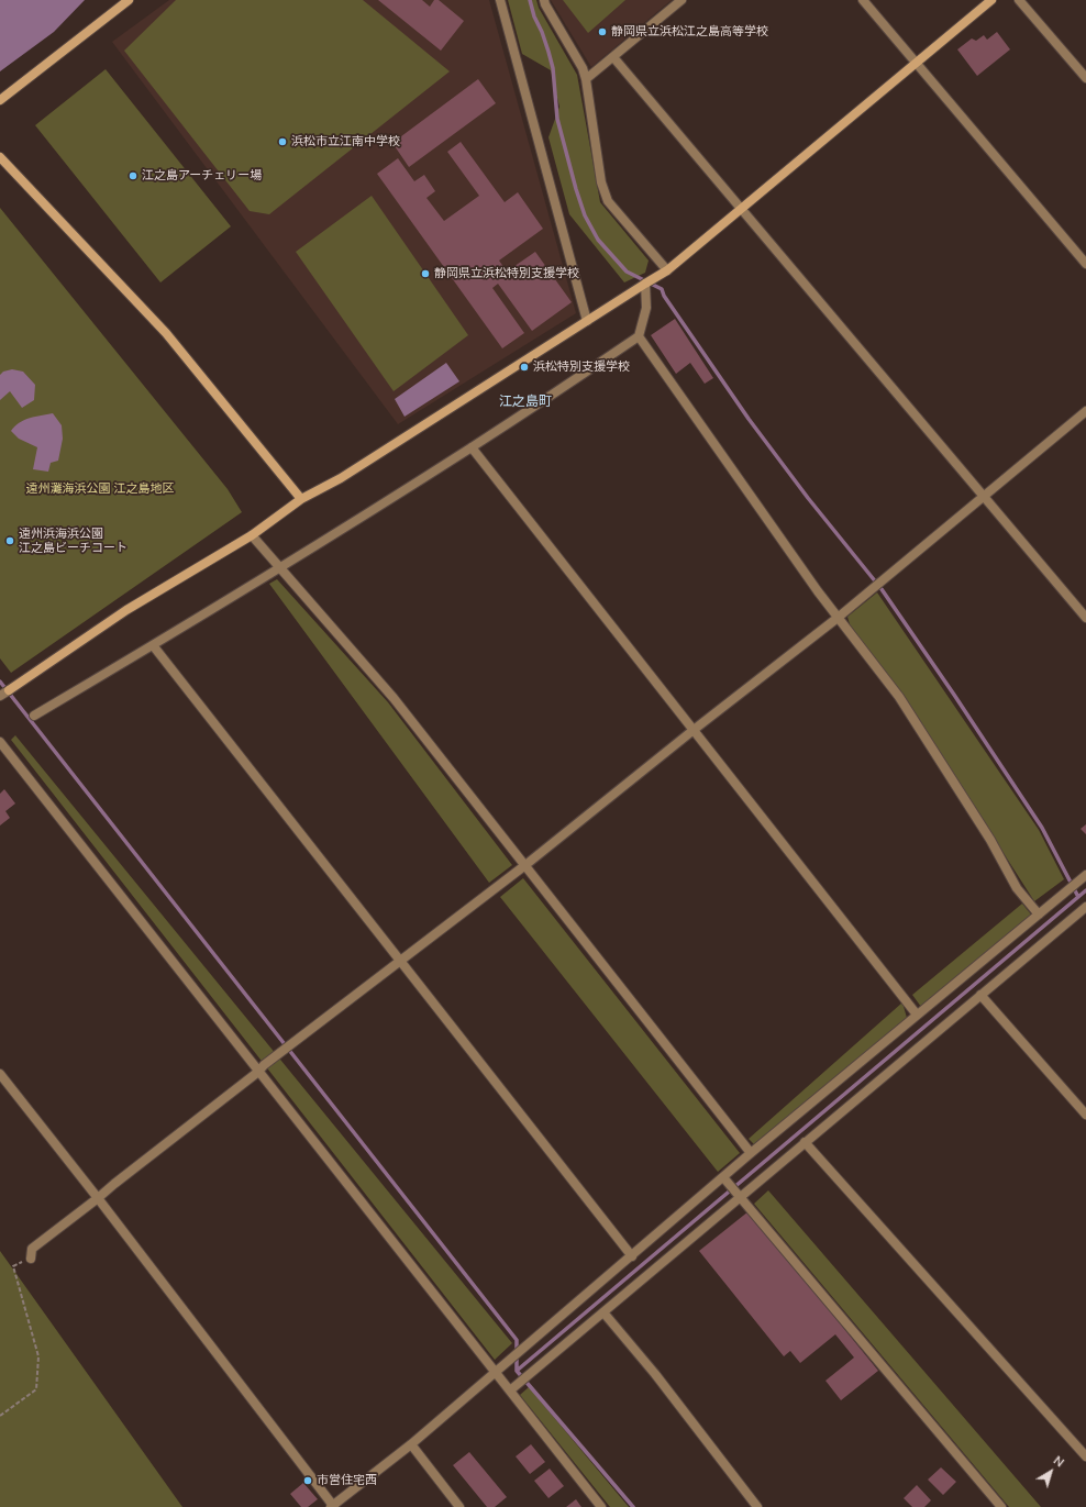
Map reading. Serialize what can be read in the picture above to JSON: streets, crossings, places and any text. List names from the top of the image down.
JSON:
{
  "districts": ["江之島町"],
  "parks": ["遠州灘海浜公園 江之島地区"],
  "places": [
    "静岡県立浜松江之島高等学校",
    "浜松市立江南中学校",
    "江之島アーチェリー場",
    "静岡県立浜松特別支援学校",
    "浜松特別支援学校",
    "遠州浜海浜公園 江之島ビーチコート",
    "市営住宅西"
  ],
  "north": "top right"
}
